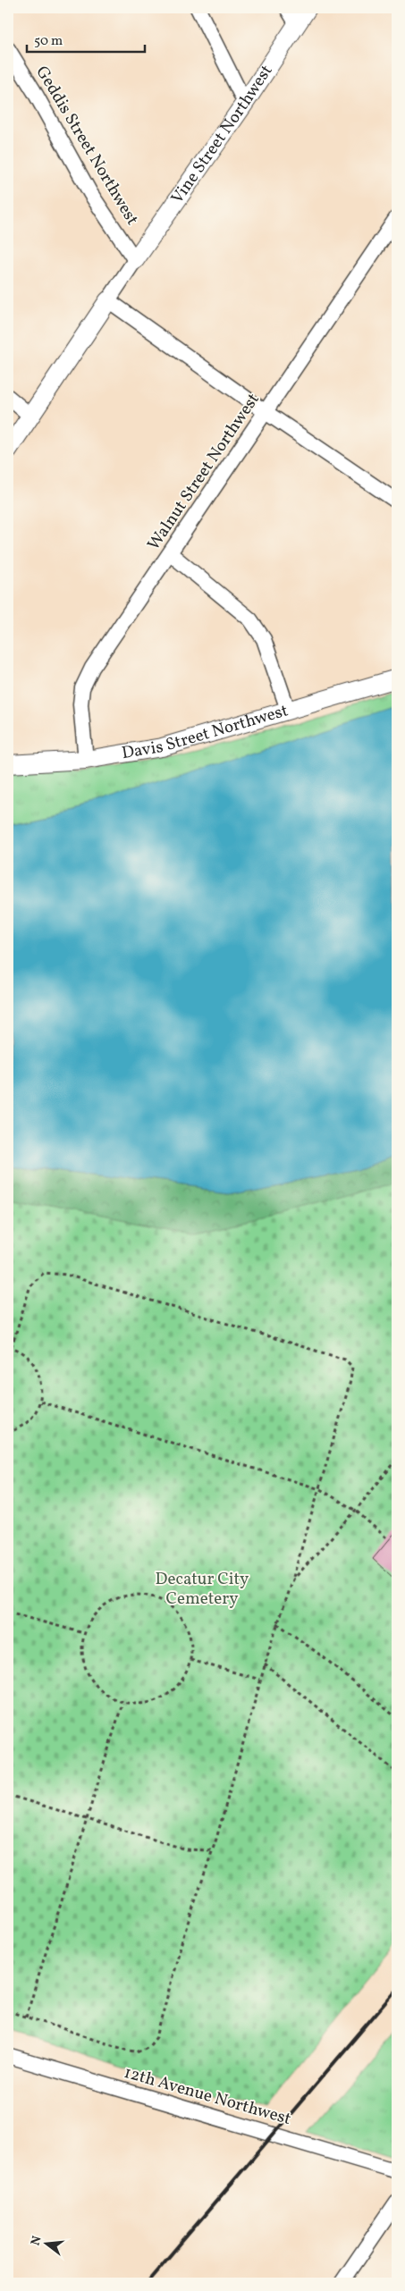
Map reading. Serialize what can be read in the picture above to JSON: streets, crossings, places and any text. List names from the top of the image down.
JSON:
{
  "streets": {
    "street": [
      "Vine Street Northwest",
      "Geddis Street Northwest",
      "Walnut Street Northwest",
      "Davis Street Northwest",
      "12th Avenue Northwest"
    ]
  },
  "crossings": [
    ["Vine Street Northwest", "Geddis Street Northwest"],
    ["Walnut Street Northwest", "Davis Street Northwest"]
  ],
  "parks": ["Decatur City Cemetery"],
  "scale_bar": "50 m",
  "north": "left"
}
